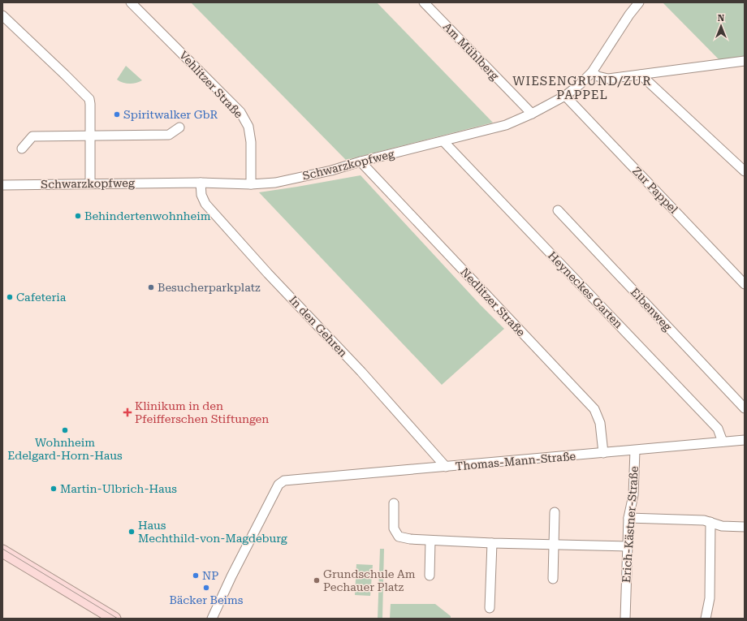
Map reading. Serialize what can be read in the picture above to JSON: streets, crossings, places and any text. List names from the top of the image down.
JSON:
{
  "streets": {
    "street": [
      "Am Mühlberg",
      "Vehlitzer Straße",
      "Schwarzkopfweg",
      "Zur Pappel",
      "Heyneckes Garten",
      "Nedlitzer Straße",
      "Eibenweg",
      "In den Gehren",
      "Thomas-Mann-Straße",
      "Erich-Kästner-Straße"
    ]
  },
  "crossings": [
    ["Am Mühlberg", "Schwarzkopfweg"],
    ["Vehlitzer Straße", "Schwarzkopfweg"],
    ["Schwarzkopfweg", "Zur Pappel"],
    ["Schwarzkopfweg", "Heyneckes Garten"],
    ["Schwarzkopfweg", "Nedlitzer Straße"],
    ["Schwarzkopfweg", "In den Gehren"],
    ["Heyneckes Garten", "Thomas-Mann-Straße"],
    ["Nedlitzer Straße", "Thomas-Mann-Straße"],
    ["In den Gehren", "Thomas-Mann-Straße"],
    ["Thomas-Mann-Straße", "Erich-Kästner-Straße"]
  ],
  "districts": ["WIESENGRUND/ZUR PAPPEL"],
  "places": {
    "other": [
      "Spiritwalker GbR",
      "Behindertenwohnheim",
      "Besucherparkplatz",
      "Cafeteria",
      "Wohnheim Edelgard-Horn-Haus",
      "Martin-Ulbrich-Haus",
      "Haus Mechthild-von-Magdeburg",
      "NP",
      "Grundschule Am Pechauer Platz",
      "Bäcker Beims"
    ],
    "health": ["Klinikum in den Pfeifferschen Stiftungen"]
  },
  "north": "top"
}
